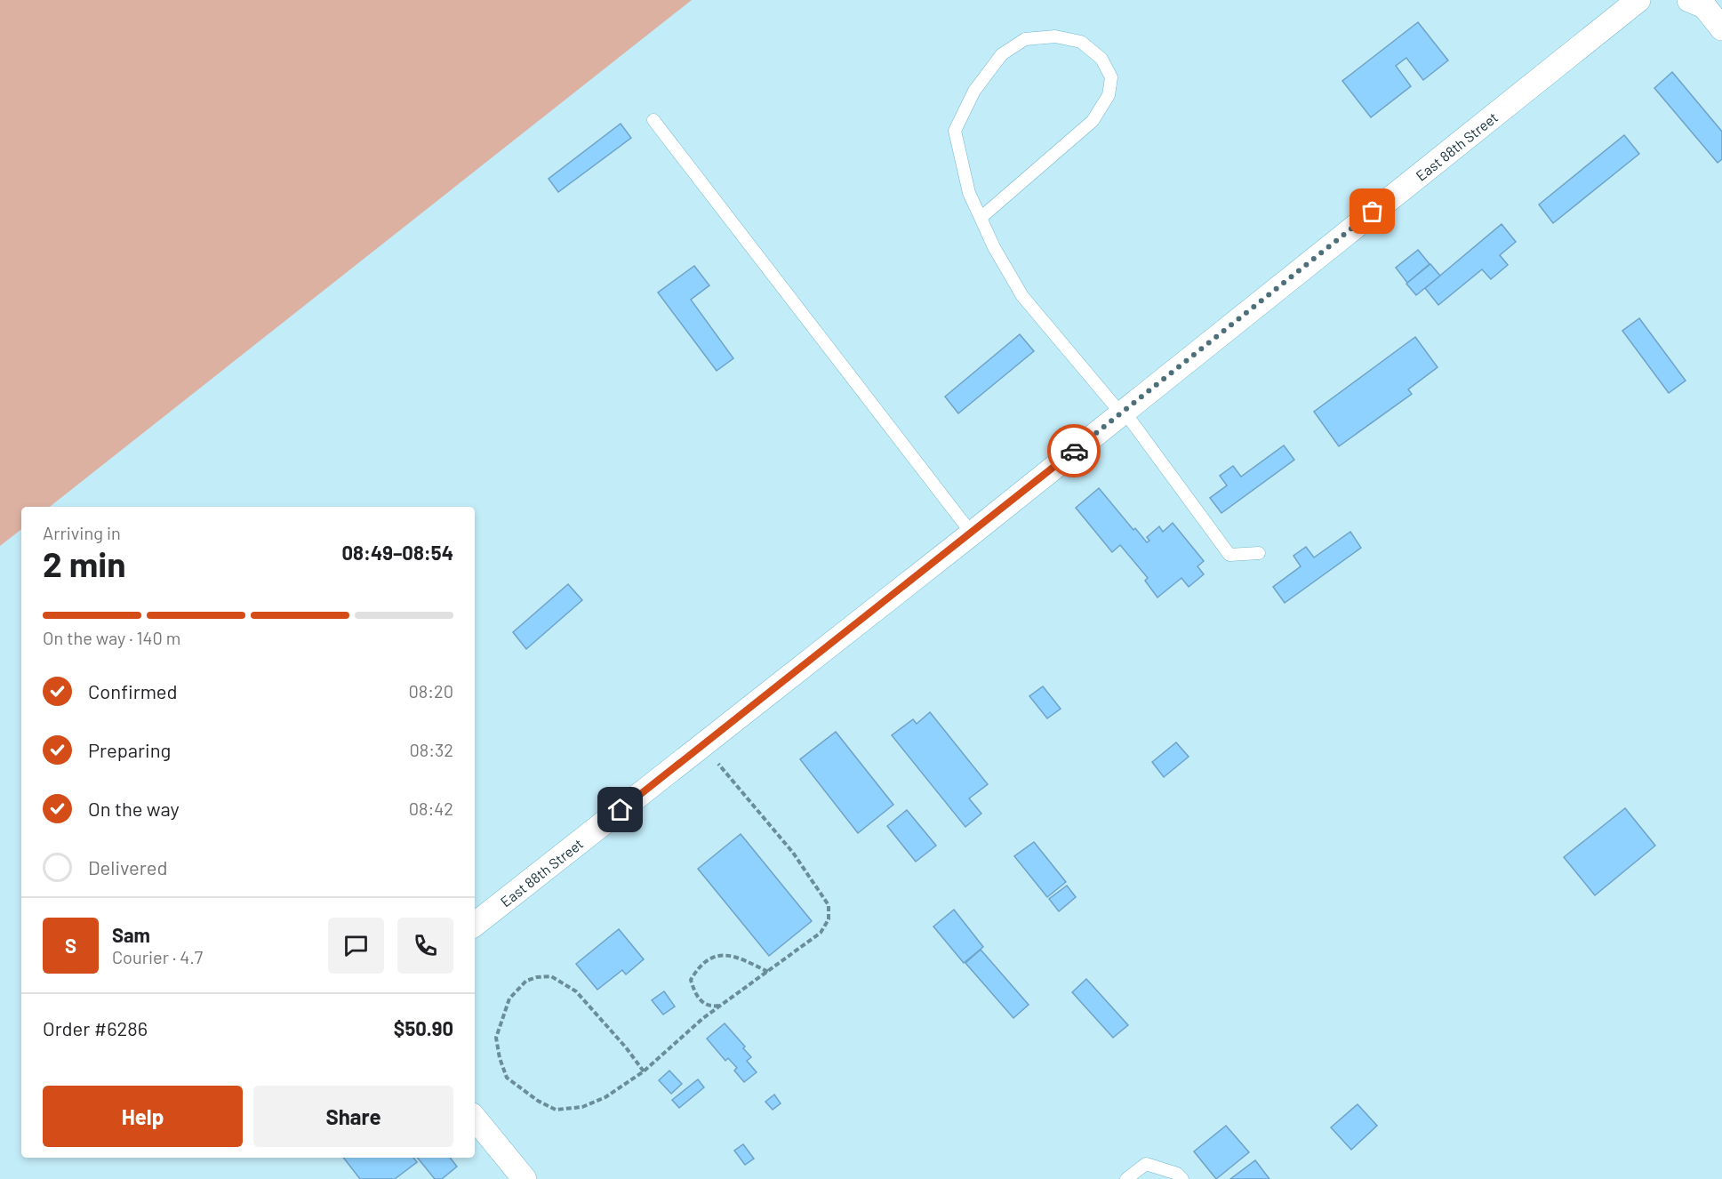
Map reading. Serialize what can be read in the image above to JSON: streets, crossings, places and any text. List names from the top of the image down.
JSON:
{
  "streets": {
    "street": ["East 88th Street"]
  },
  "page": {
    "heading": ["2 min", "Arriving in", "08:49–08:54"],
    "panel": [
      "Sam",
      "Courier · 4.7",
      "Order #6286",
      "$50.90"
    ],
    "bar": "On the way · 140 m",
    "list": [
      ["Confirmed", "08:20"],
      ["Preparing", "08:32"],
      ["On the way", "08:42"],
      "Delivered"
    ],
    "round": "S",
    "buttons": ["Help", "Share"]
  }
}
